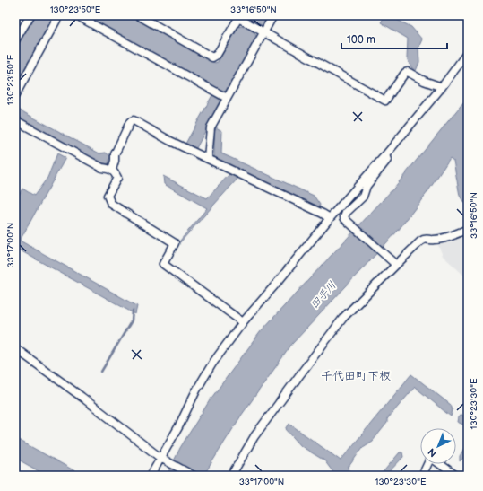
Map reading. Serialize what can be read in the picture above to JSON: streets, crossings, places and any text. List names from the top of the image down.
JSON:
{
  "districts": ["千代田町下板"],
  "water": ["田手川"],
  "scale_bar": "100 m",
  "north": "bottom left",
  "coordinates": [
    "130°23'50\"E",
    "33°16'50\"N",
    "33°17'00\"N",
    "130°23'30\"E"
  ]
}
